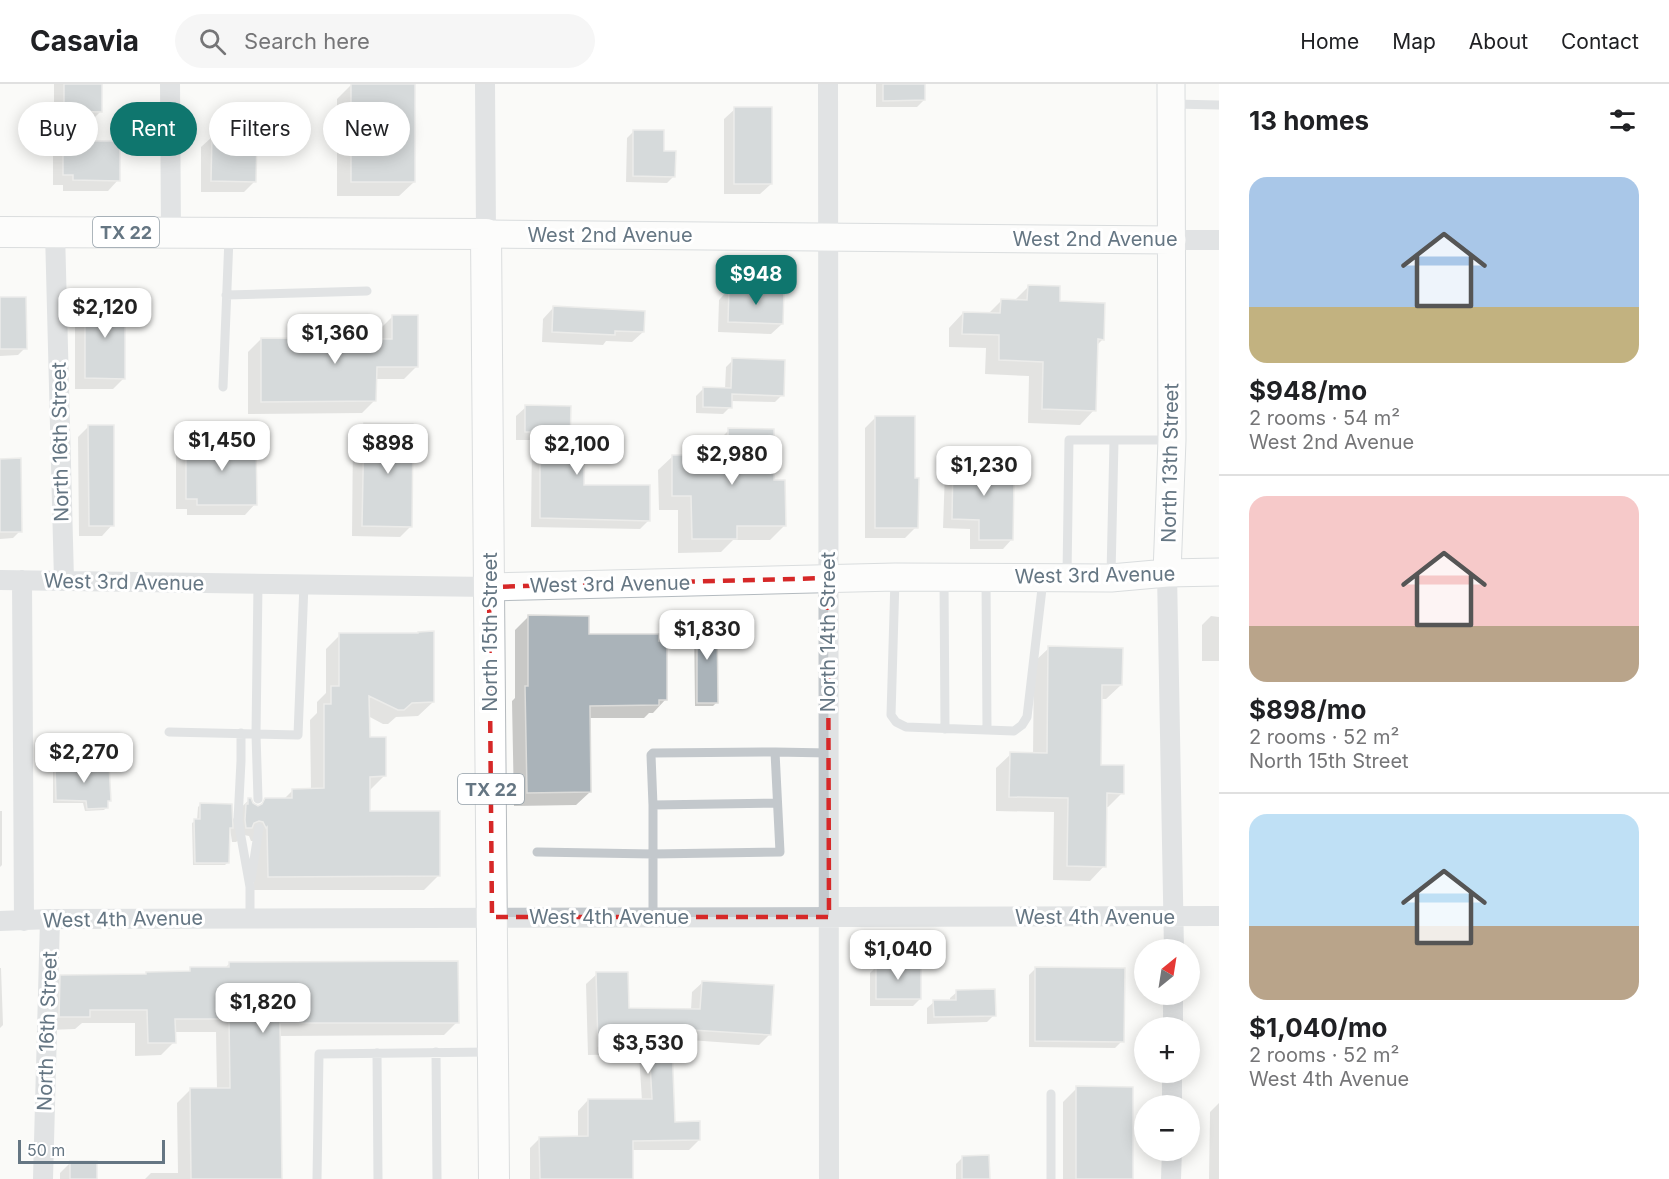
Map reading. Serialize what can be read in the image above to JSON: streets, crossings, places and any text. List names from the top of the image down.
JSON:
{
  "streets": {
    "main road": ["TX 22", "West 2nd Avenue", "North 15th Street"],
    "street": [
      "North 16th Street",
      "North 13th Street",
      "West 3rd Avenue",
      "North 14th Street",
      "West 4th Avenue"
    ]
  },
  "crossings": [
    ["West 2nd Avenue", "North 16th Street"],
    ["West 2nd Avenue", "North 13th Street"],
    ["West 2nd Avenue", "North 15th Street"],
    ["West 2nd Avenue", "North 14th Street"],
    ["North 16th Street", "West 3rd Avenue"],
    ["North 16th Street", "West 4th Avenue"],
    ["North 13th Street", "West 3rd Avenue"],
    ["North 13th Street", "West 4th Avenue"],
    ["West 3rd Avenue", "North 15th Street"],
    ["West 3rd Avenue", "North 14th Street"],
    ["North 15th Street", "West 4th Avenue"],
    ["North 14th Street", "West 4th Avenue"]
  ],
  "scale_bar": "50 m",
  "north": "top right",
  "page": {
    "header": "Casavia",
    "search": "Search here",
    "nav": [
      "Home",
      "Map",
      "About",
      "Contact"
    ],
    "heading": "13 homes",
    "chip": [
      "Buy",
      "Rent",
      "Filters",
      "New"
    ],
    "list": [
      {
        "name": "$948/mo",
        "note": "2 rooms · 54 m² · West 2nd Avenue"
      },
      {
        "name": "$898/mo",
        "note": "2 rooms · 52 m² · North 15th Street"
      },
      {
        "name": "$1,040/mo",
        "note": "2 rooms · 52 m² · West 4th Avenue"
      }
    ],
    "price": [
      "$948",
      "$2,120",
      "$1,360",
      "$1,450",
      "$898",
      "$2,100",
      "$2,980",
      "$1,230",
      "$1,830",
      "$2,270",
      "$1,040",
      "$1,820",
      "$3,530"
    ],
    "map_buttons": ["+", "−"],
    "scale": "50 m"
  }
}
